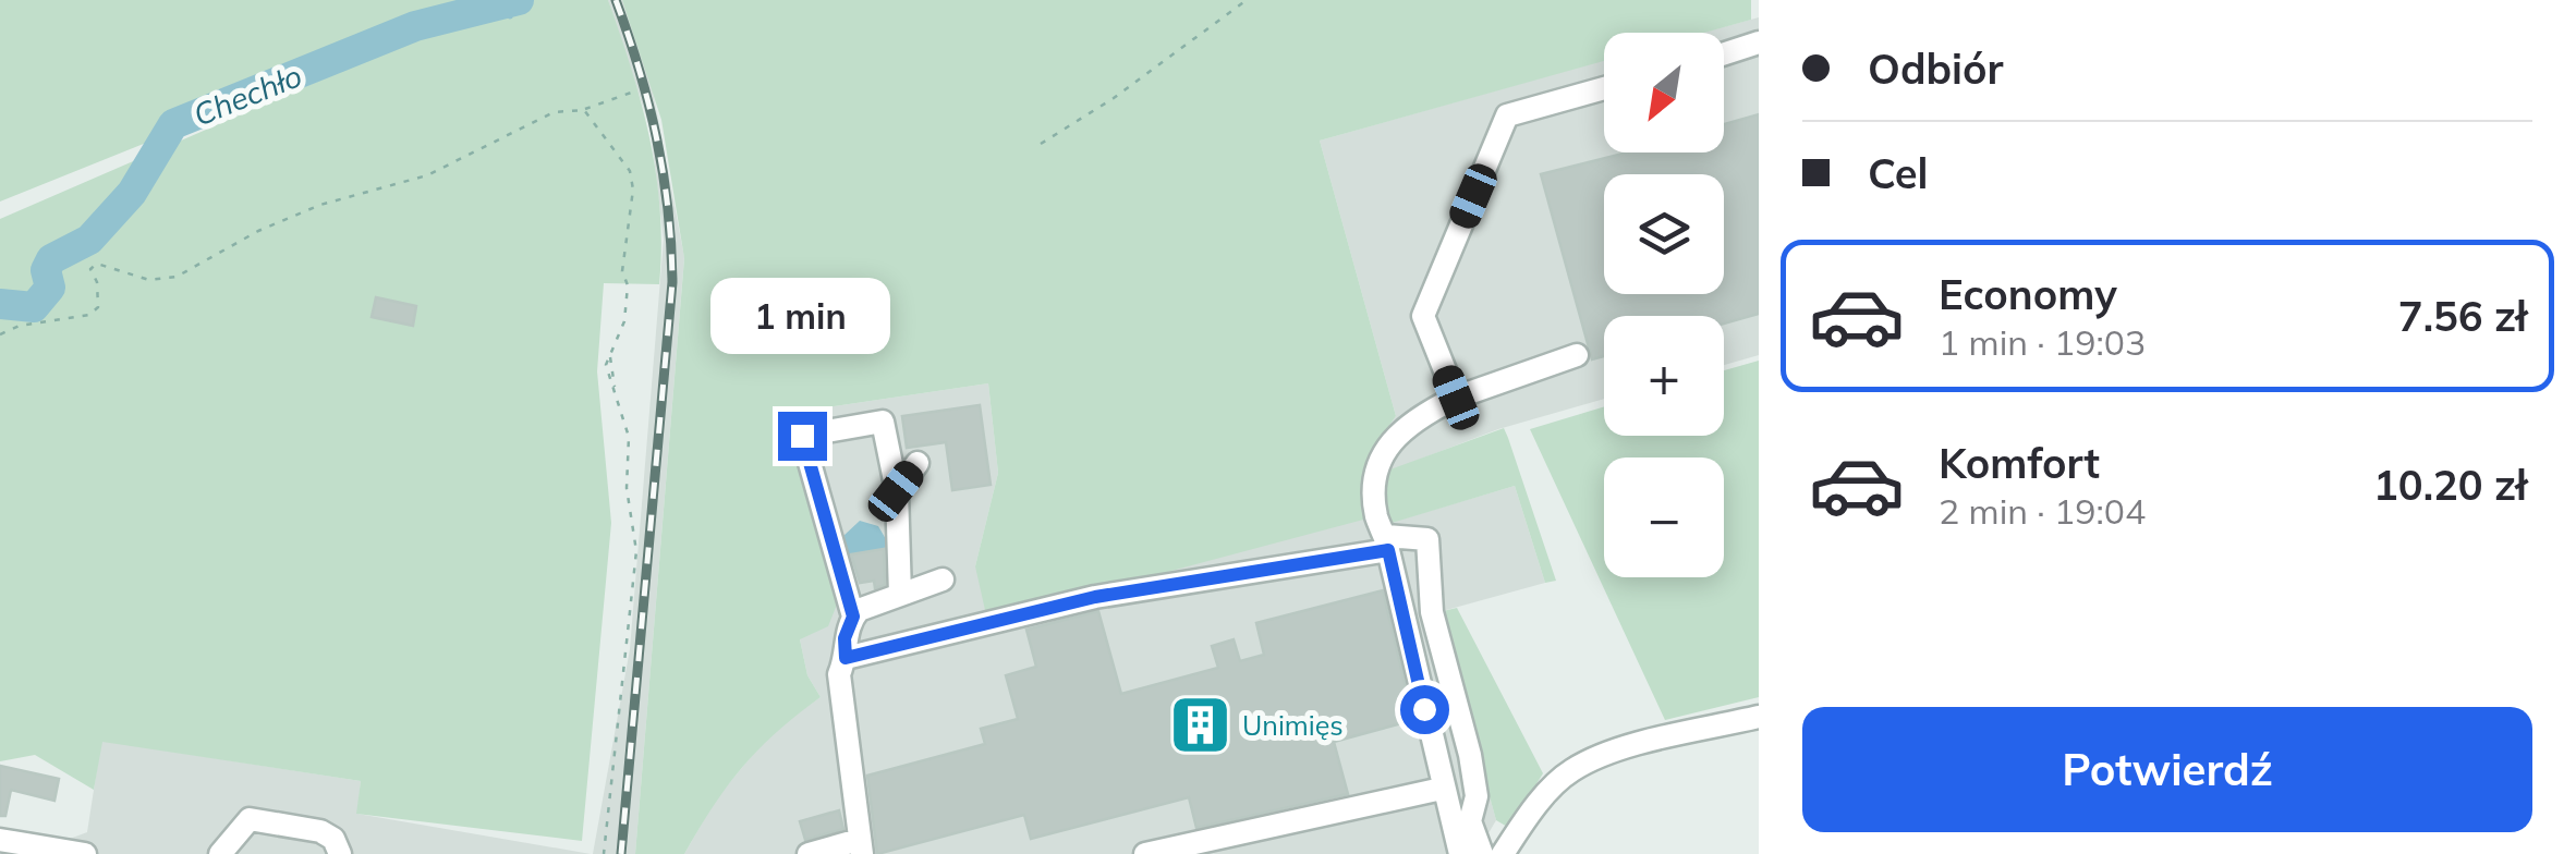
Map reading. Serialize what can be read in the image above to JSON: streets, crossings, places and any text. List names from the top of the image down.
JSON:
{
  "water": ["Chechło"],
  "places": {
    "building": ["Unimięs"]
  },
  "north": "bottom left",
  "page": {
    "banner": ["Odbiór", "Cel"],
    "map_buttons": ["+", "−"],
    "list": [
      {
        "name": "Economy",
        "note": "1 min · 19:03",
        "value": "7.56 zł"
      },
      {
        "name": "Komfort",
        "note": "2 min · 19:04",
        "value": "10.20 zł"
      }
    ],
    "bubble": "1 min",
    "buttons": "Potwierdź"
  }
}
